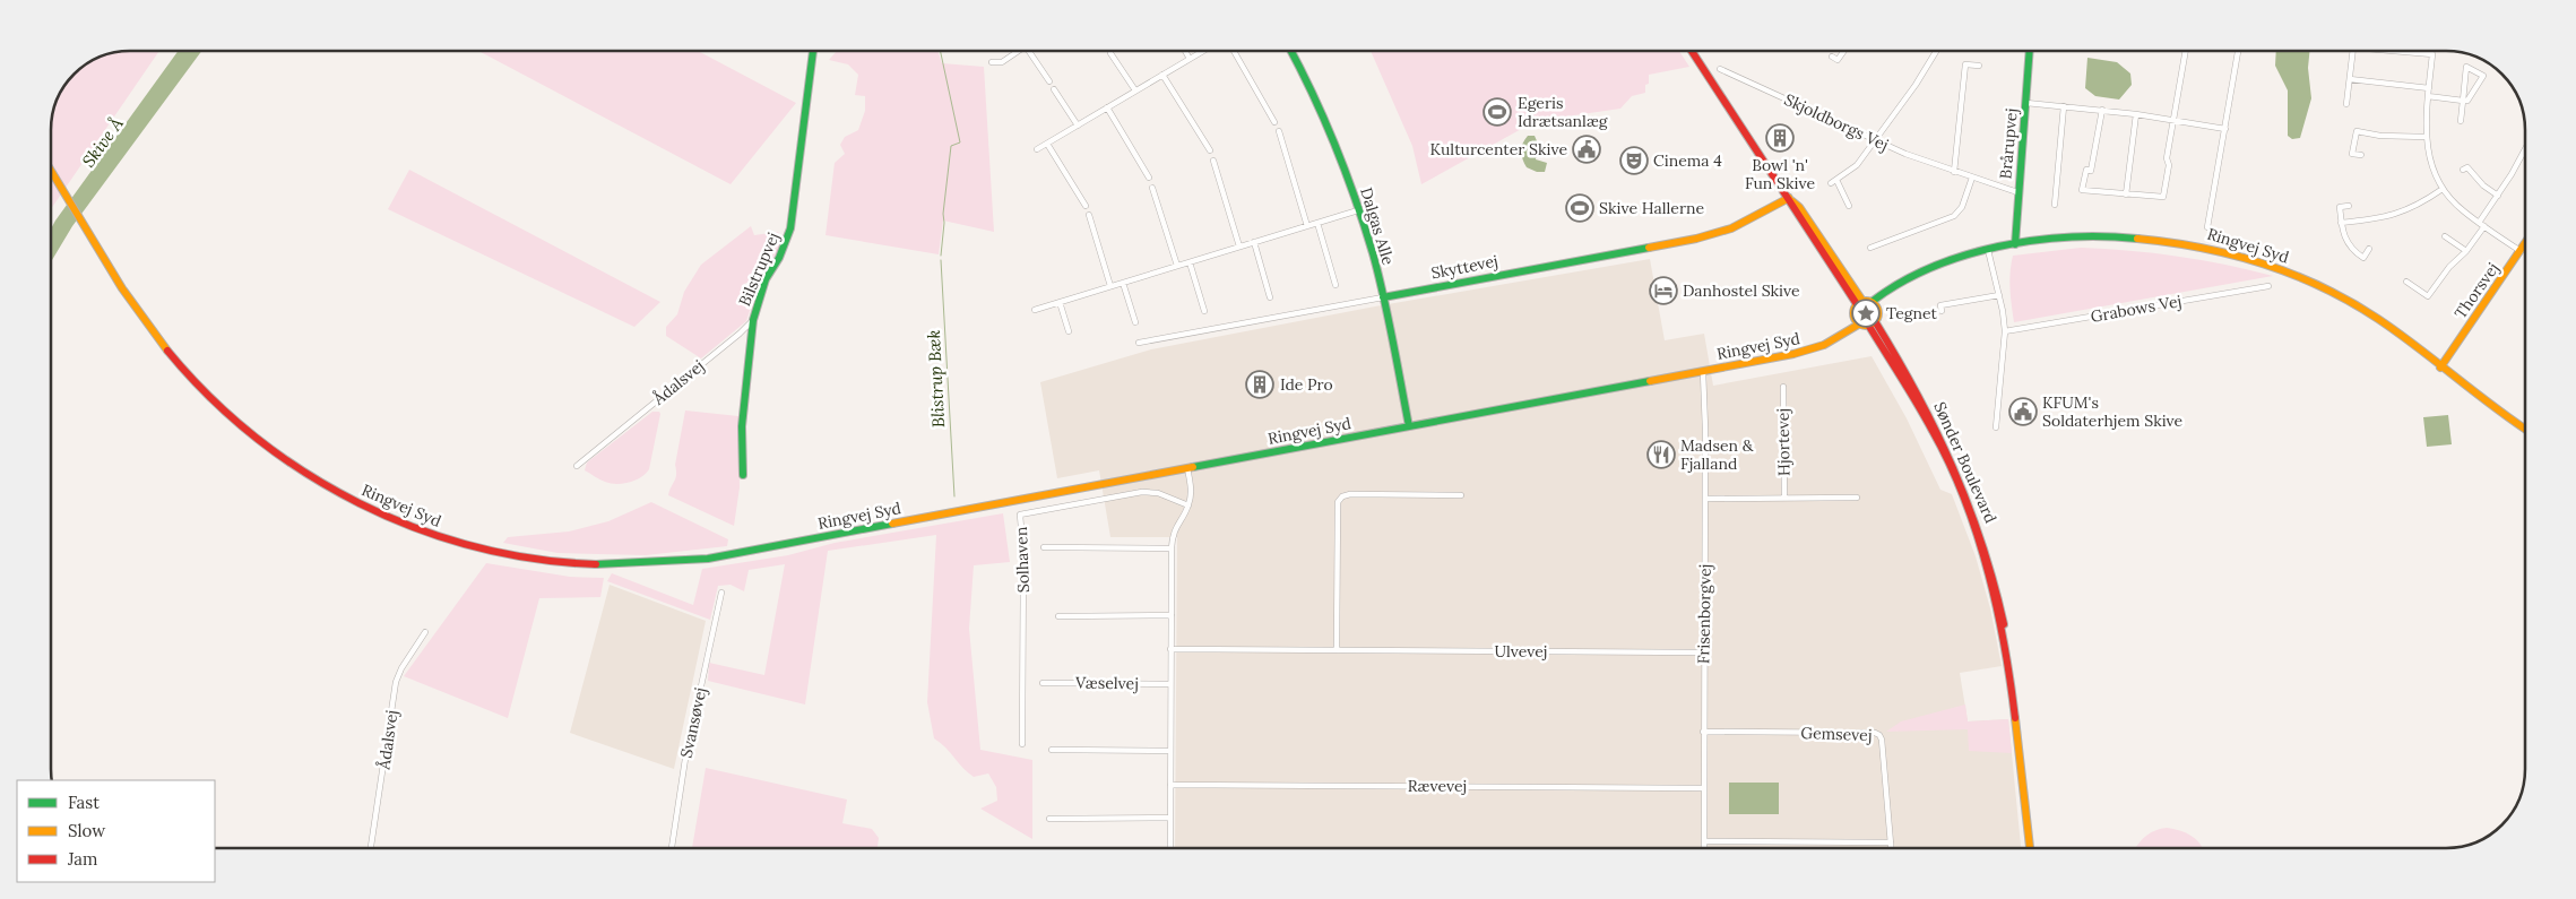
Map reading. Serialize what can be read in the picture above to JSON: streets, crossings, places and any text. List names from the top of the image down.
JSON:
{
  "streets": {
    "main road": [
      "Brårupvej",
      "Dalgas Alle",
      "Ringvej Syd",
      "Skyttevej",
      "Bilstrupvej",
      "Thorsvej",
      "Sønder Boulevard"
    ],
    "street": [
      "Skjoldborgs Vej",
      "Grabows Vej",
      "Ådalsvej",
      "Hjortevej",
      "Solhaven",
      "Frisenborgvej",
      "Ulvevej",
      "Væselvej",
      "Svansøvej",
      "Gemsevej",
      "Rævevej"
    ]
  },
  "crossings": [
    ["Skjoldborgs Vej", "Brårupvej"],
    ["Brårupvej", "Ringvej Syd"],
    ["Dalgas Alle", "Ringvej Syd"],
    ["Dalgas Alle", "Skyttevej"],
    ["Ringvej Syd", "Thorsvej"],
    ["Ringvej Syd", "Sønder Boulevard"],
    ["Ringvej Syd", "Frisenborgvej"],
    ["Bilstrupvej", "Ådalsvej"],
    ["Hjortevej", "Frisenborgvej"],
    ["Frisenborgvej", "Ulvevej"],
    ["Frisenborgvej", "Gemsevej"],
    ["Frisenborgvej", "Rævevej"]
  ],
  "water": ["Skive Å", "Blistrup Bæk"],
  "places": {
    "sports": ["Egeris Idrætsanlæg", "Skive Hallerne"],
    "building": ["Bowl 'n' Fun Skive", "Ide Pro"],
    "public building": ["Kulturcenter Skive", "KFUM's Soldaterhjem Skive"],
    "theatre": ["Cinema 4"],
    "hotel": ["Danhostel Skive"],
    "place": ["Tegnet"],
    "restaurant": ["Madsen & Fjalland"]
  },
  "legend": ["Fast", "Slow", "Jam"]
}
